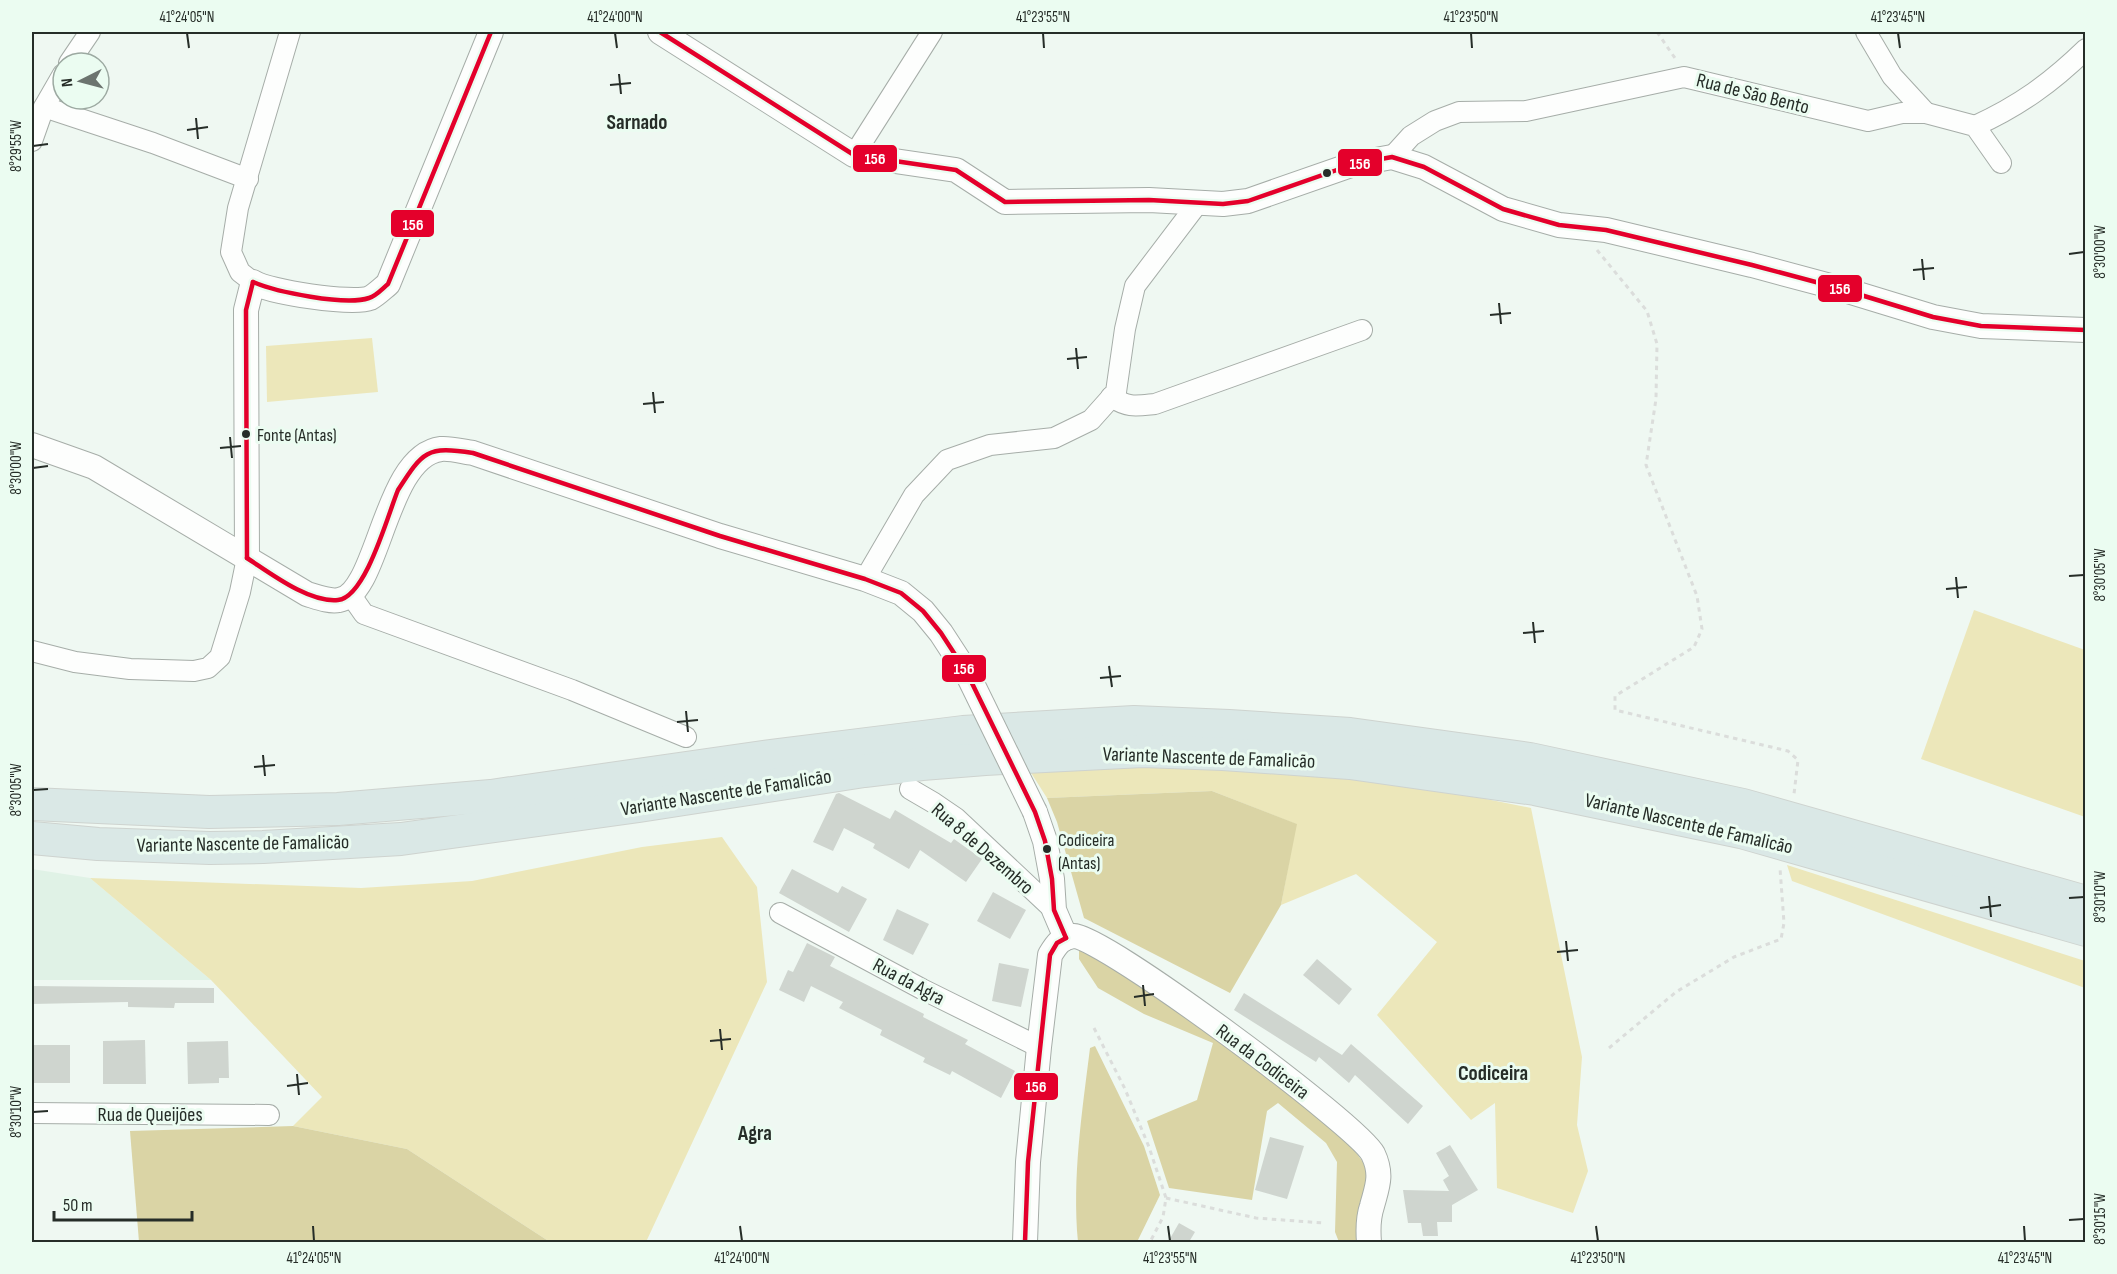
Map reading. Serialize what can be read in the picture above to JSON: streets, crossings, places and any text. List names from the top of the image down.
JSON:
{
  "streets": {
    "highway": ["Variante Nascente de Famalicão"],
    "street": [
      "Rua de São Bento",
      "Rua 8 de Dezembro",
      "Rua da Agra",
      "Rua da Codiceira",
      "Rua de Queijões"
    ]
  },
  "crossings": [
    ["Rua 8 de Dezembro", "Rua da Codiceira"]
  ],
  "districts": ["Sarnado", "Codiceira", "Agra"],
  "places": ["Fonte (Antas)", "Codiceira (Antas)"],
  "lines": ["transit line 156"],
  "scale_bar": "50 m",
  "north": "left",
  "coordinates": [
    "41°24'05\"N",
    "41°24'00\"N",
    "41°23'55\"N",
    "41°23'50\"N",
    "41°23'45\"N",
    "8°29'55\"W",
    "8°30'00\"W",
    "8°30'05\"W",
    "8°30'10\"W",
    "8°30'15\"W"
  ]
}
